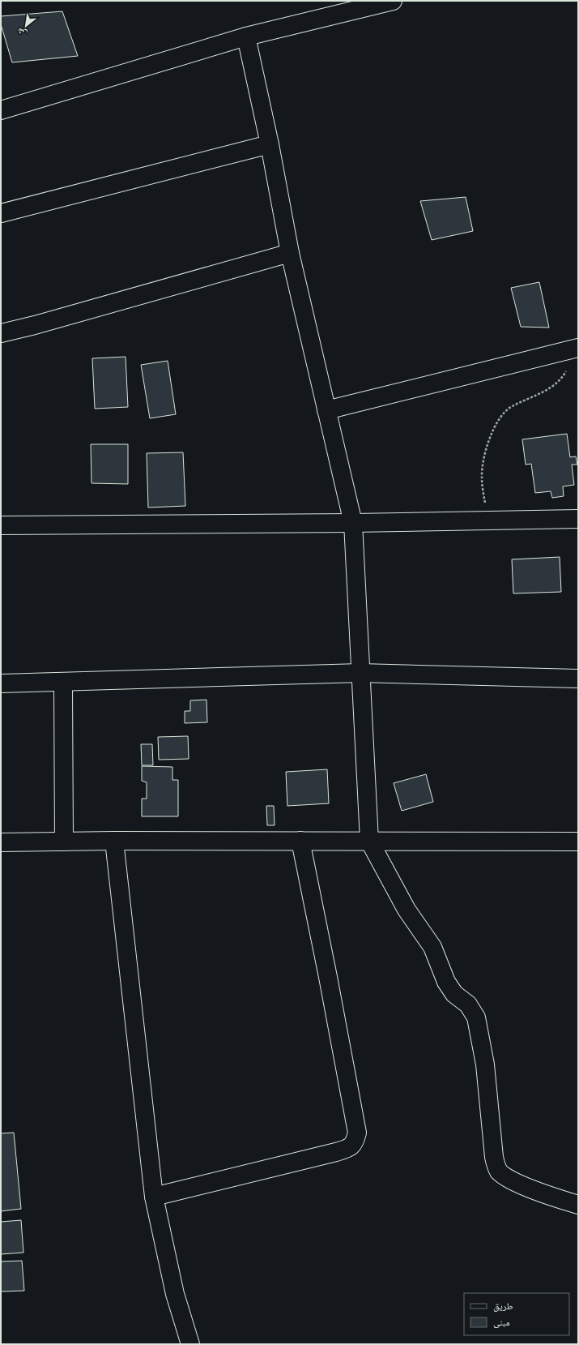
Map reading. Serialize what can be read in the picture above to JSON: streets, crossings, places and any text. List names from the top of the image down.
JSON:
{
  "legend": ["طريق", "مبنى"],
  "north": "bottom left"
}
